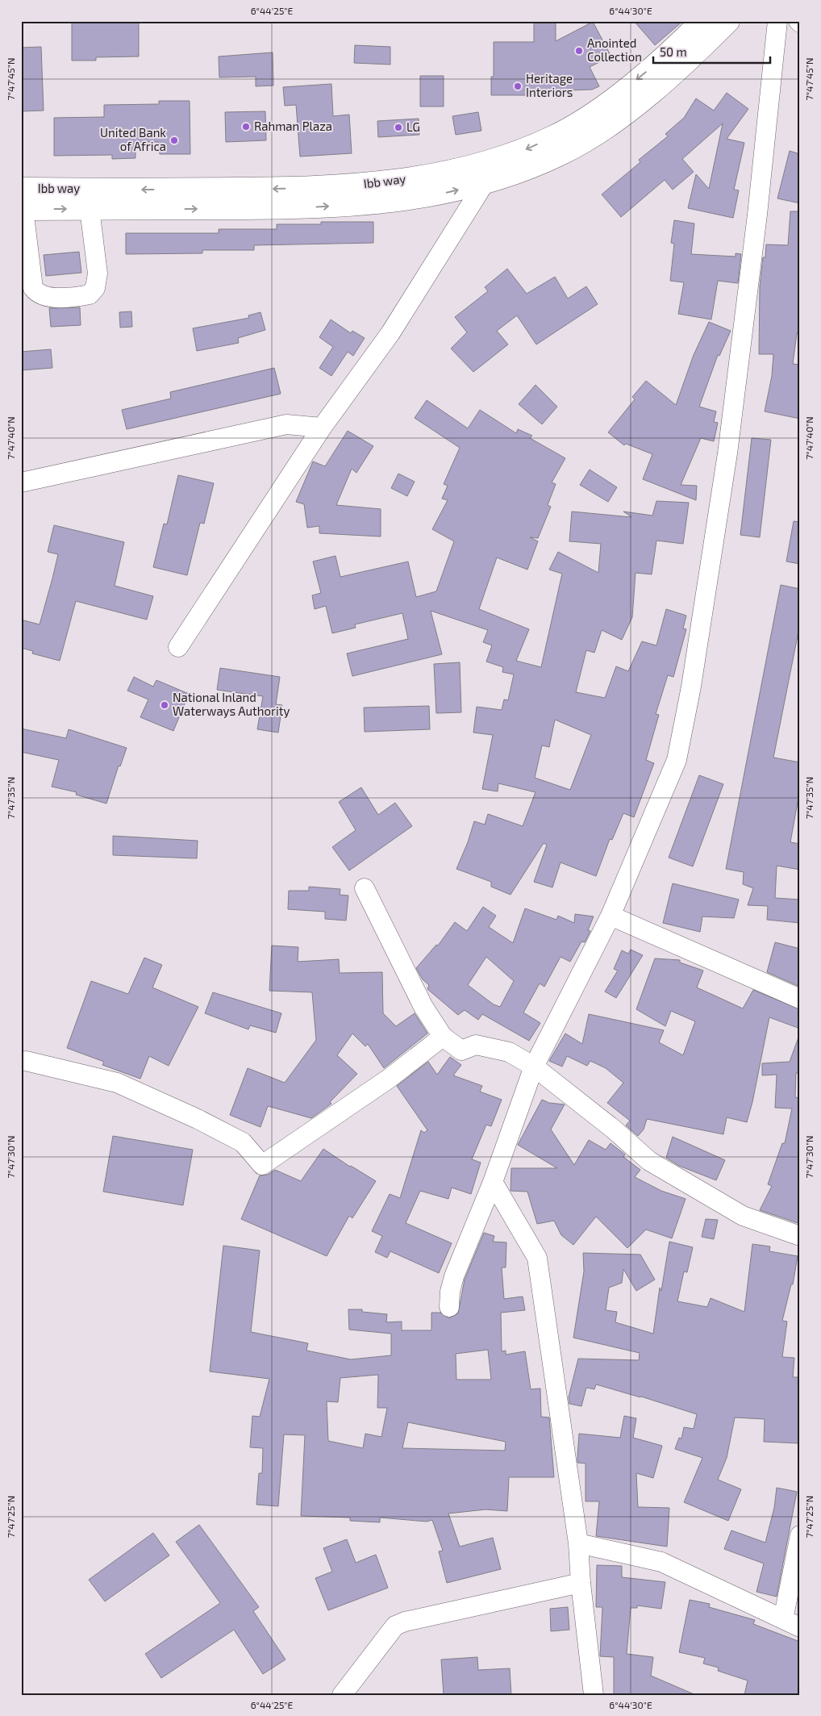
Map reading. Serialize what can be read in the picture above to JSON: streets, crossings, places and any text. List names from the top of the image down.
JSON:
{
  "streets": {
    "highway": ["Ibb way"]
  },
  "places": [
    "Anointed Collection",
    "Heritage Interiors",
    "Rahman Plaza",
    "LG",
    "United Bank of Africa",
    "National Inland Waterways Authority"
  ],
  "scale_bar": "50 m",
  "coordinates": [
    "6°44'25\"E",
    "6°44'30\"E",
    "7°47'45\"N",
    "7°47'40\"N",
    "7°47'35\"N",
    "7°47'30\"N",
    "7°47'25\"N"
  ]
}
